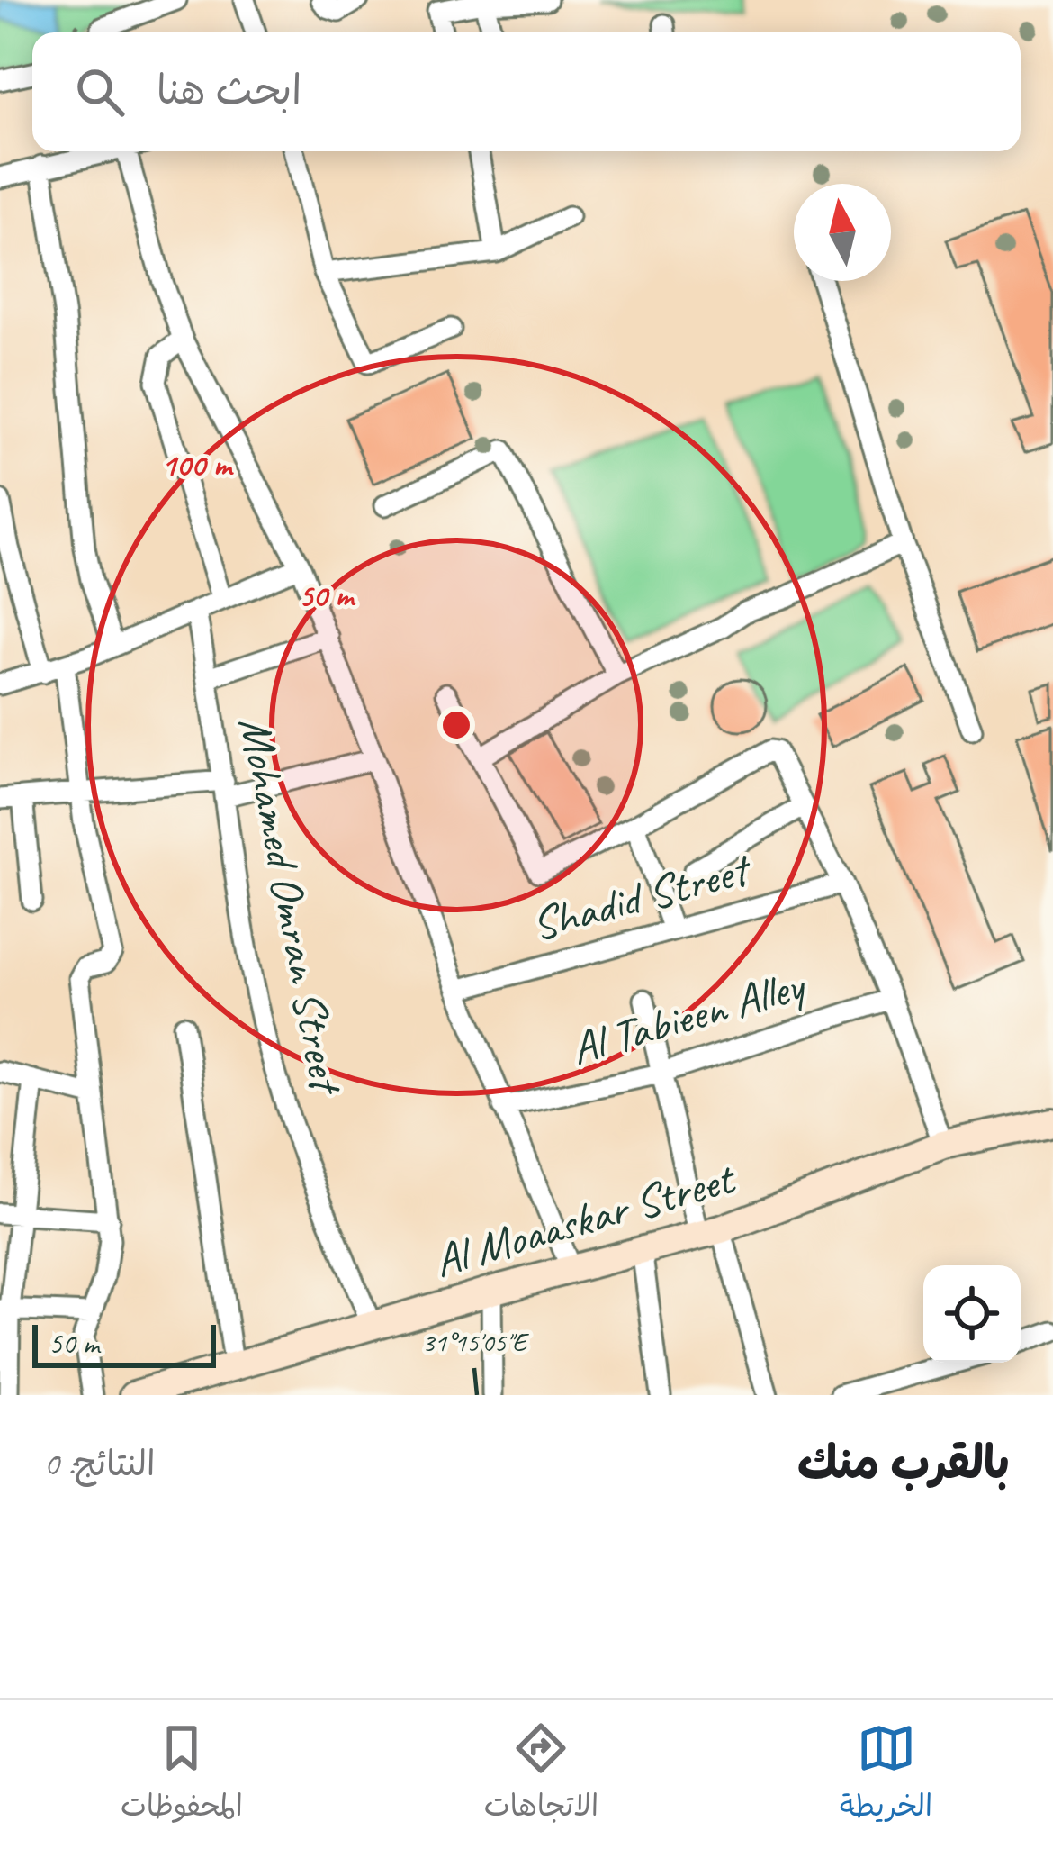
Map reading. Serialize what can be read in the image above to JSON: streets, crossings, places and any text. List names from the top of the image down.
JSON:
{
  "streets": {
    "street": [
      "Shadid Street",
      "Mohamed Omran Street",
      "Al Tabieen Alley",
      "Al Moaaskar Street"
    ]
  },
  "crossings": [
    ["Mohamed Omran Street", "Al Moaaskar Street"]
  ],
  "scale_bar": "50 m",
  "north": "top",
  "page": {
    "search": "ابحث هنا",
    "scale": "50 m",
    "heading": ["بالقرب منك", "النتائج: 0"],
    "nav": ["الخريطة", "الاتجاهات", "المحفوظات"]
  },
  "coordinates": ["31°15'05\"E"],
  "rings": ["100 m", "50 m"]
}
